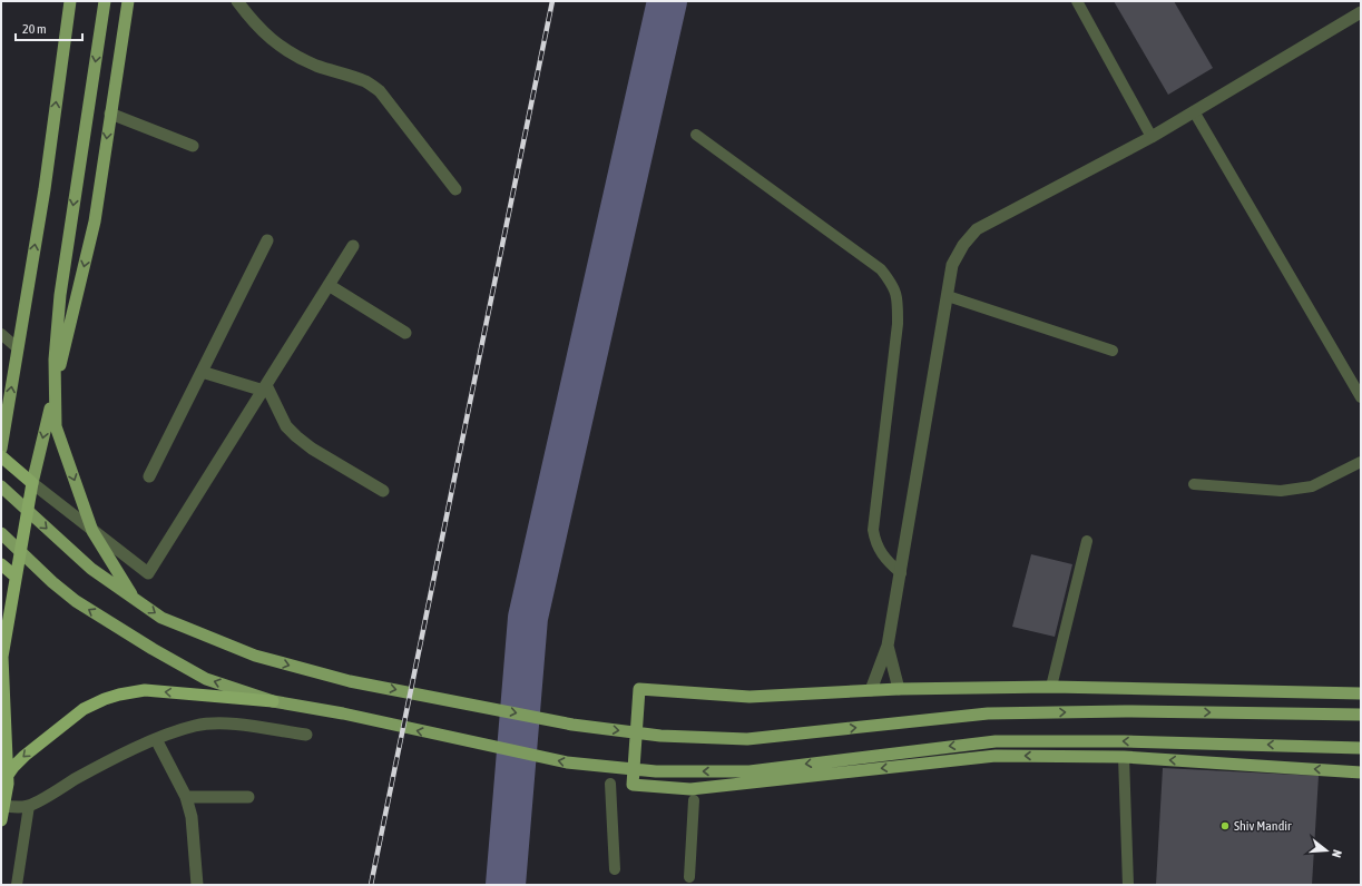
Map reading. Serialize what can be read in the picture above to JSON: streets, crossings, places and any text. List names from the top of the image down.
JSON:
{
  "places": ["Shiv Mandir"],
  "scale_bar": "20 m",
  "north": "right"
}
